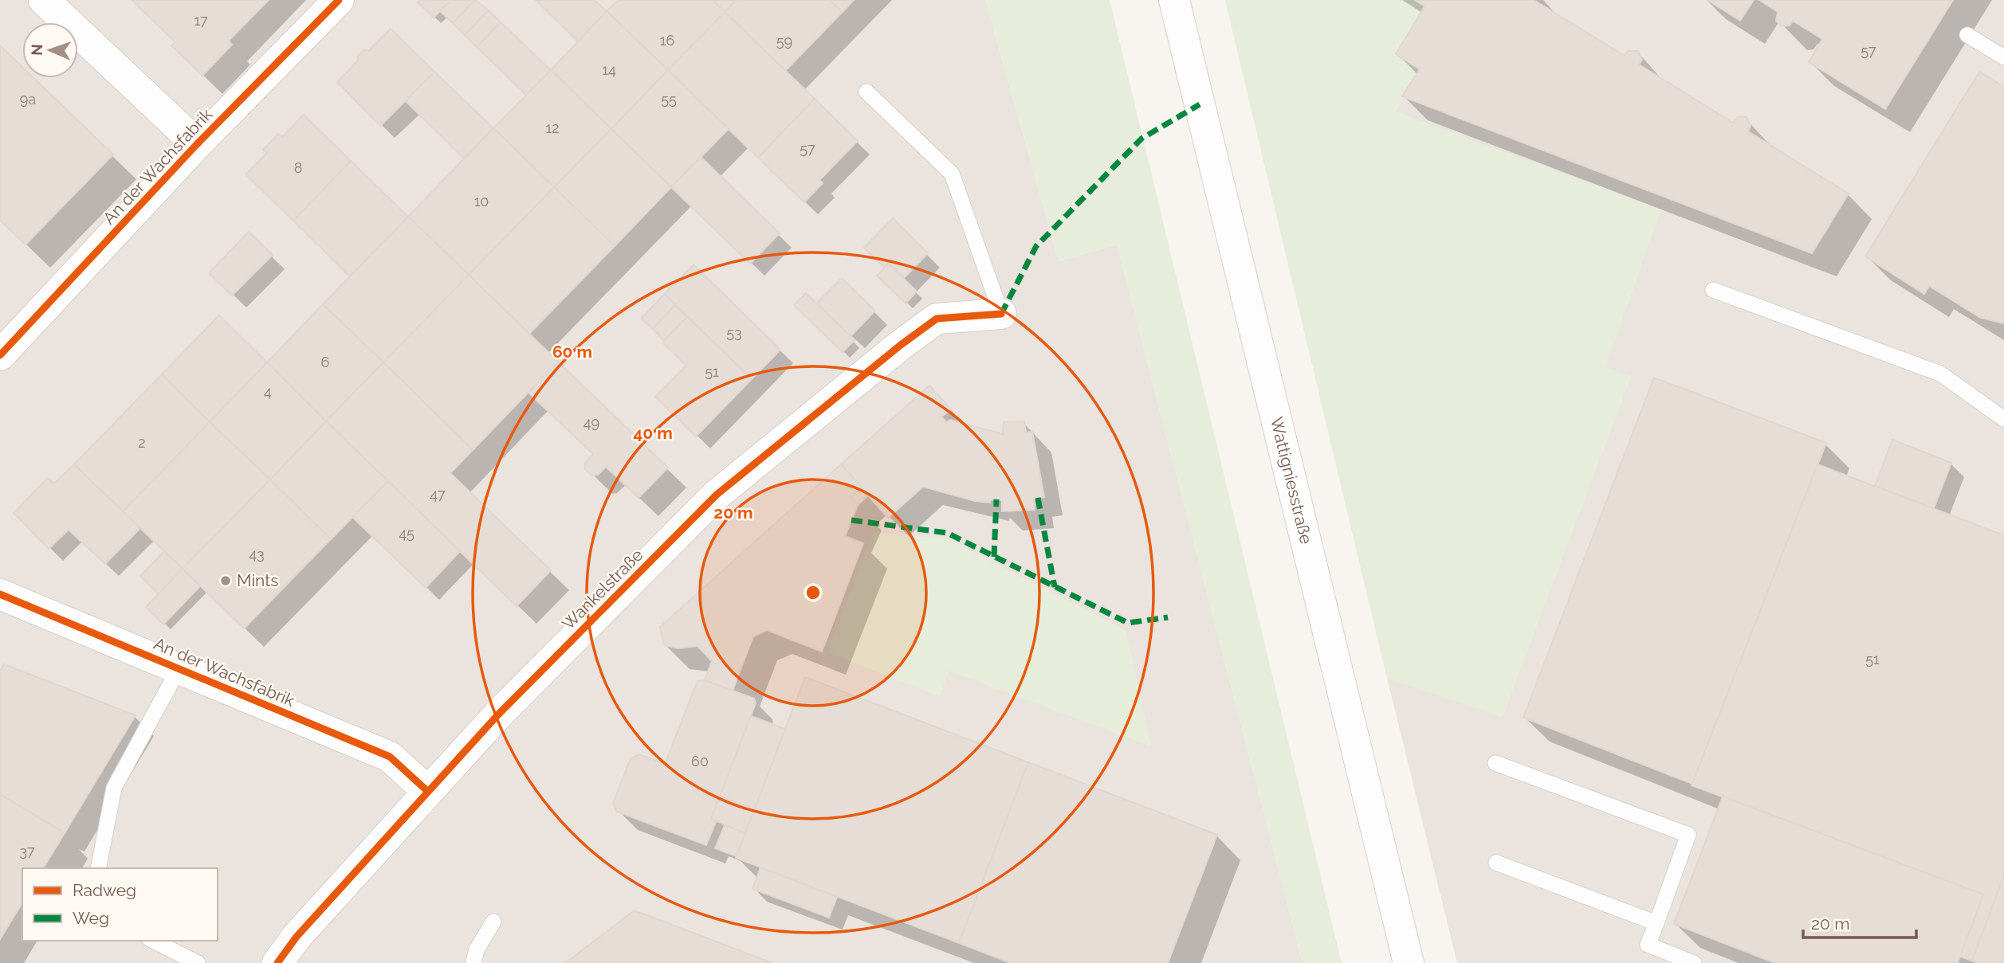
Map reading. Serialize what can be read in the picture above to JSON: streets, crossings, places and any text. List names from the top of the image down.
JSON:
{
  "streets": {
    "street": ["An der Wachsfabrik", "Wattigniesstraße", "Wankelstraße"]
  },
  "crossings": [
    ["An der Wachsfabrik", "Wankelstraße"]
  ],
  "places": ["Mints"],
  "house_numbers": [
    "17",
    "16",
    "59",
    "57",
    "14",
    "9a",
    "55",
    "12",
    "57",
    "8",
    "10",
    "53",
    "6",
    "51",
    "4",
    "49",
    "2",
    "47",
    "45",
    "43",
    "51",
    "60",
    "37"
  ],
  "legend": ["Radweg", "Weg"],
  "scale_bar": "20 m",
  "north": "left",
  "rings": ["60 m", "40 m", "20 m"]
}
